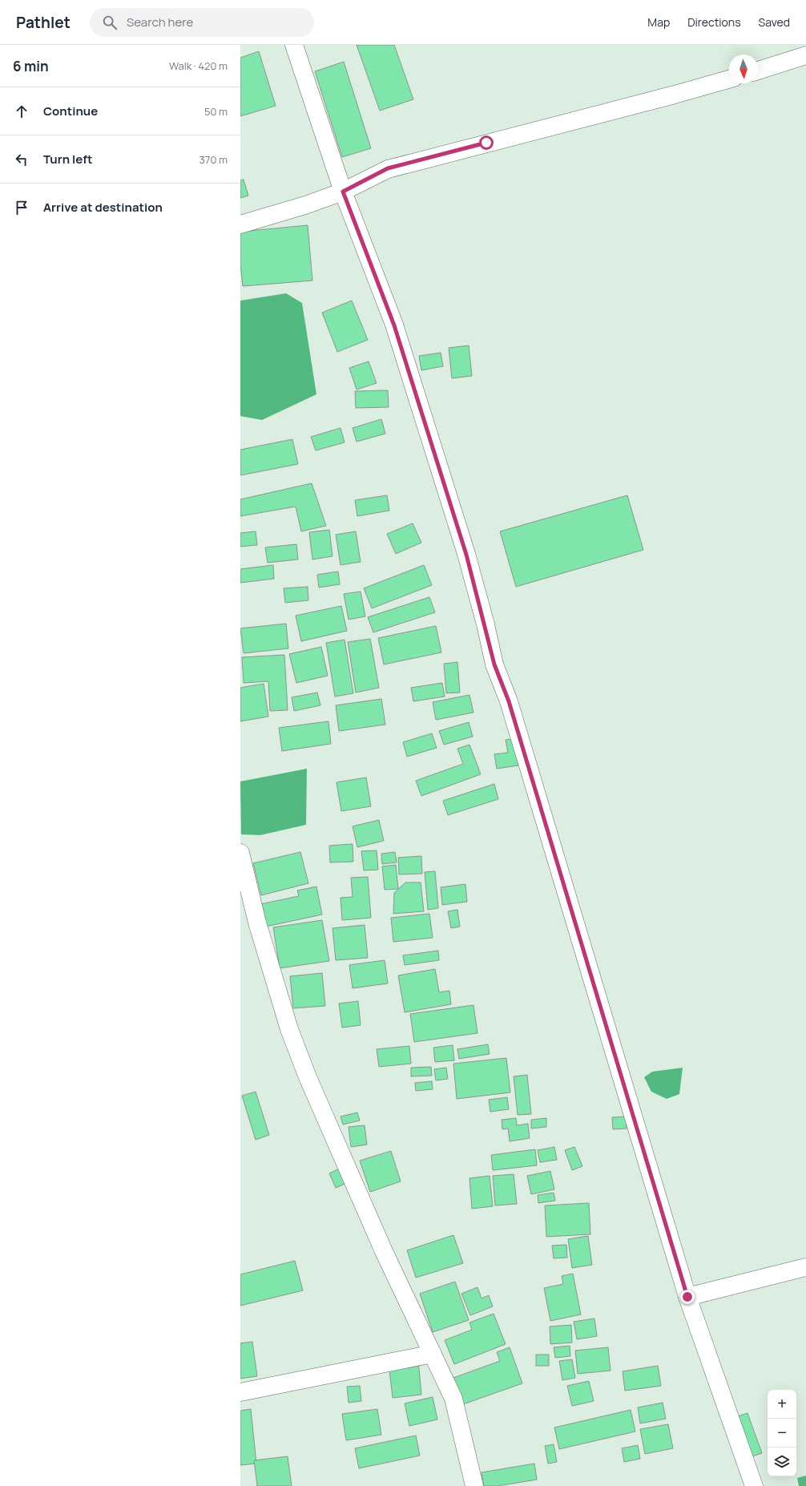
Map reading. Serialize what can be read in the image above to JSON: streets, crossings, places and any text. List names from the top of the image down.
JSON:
{
  "north": "bottom",
  "page": {
    "header": "Pathlet",
    "search": "Search here",
    "nav": ["Map", "Directions", "Saved"],
    "heading": ["6 min", "Walk · 420 m"],
    "list": [
      ["Continue", "50 m"],
      ["Turn left", "370 m"],
      "Arrive at destination"
    ],
    "map_buttons": ["+", "−"]
  }
}
